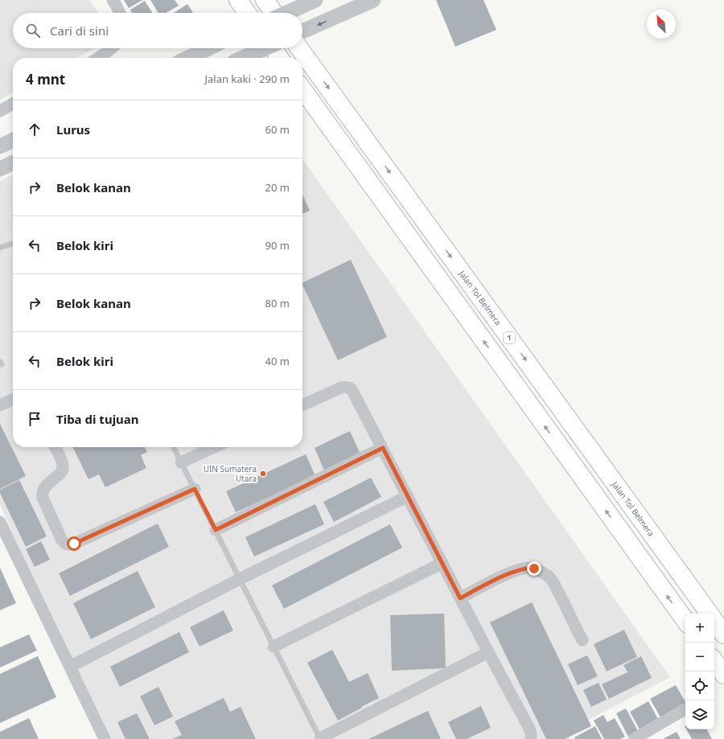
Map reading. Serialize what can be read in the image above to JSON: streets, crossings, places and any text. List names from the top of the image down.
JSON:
{
  "streets": {
    "highway": ["Jalan Tol Belmera", "1"]
  },
  "places": ["UIN Sumatera Utara"],
  "north": "top left",
  "page": {
    "search": "Cari di sini",
    "heading": ["4 mnt", "Jalan kaki · 290 m"],
    "list": [
      ["Lurus", "60 m"],
      ["Belok kanan", "20 m"],
      ["Belok kiri", "90 m"],
      ["Belok kanan", "80 m"],
      ["Belok kiri", "40 m"],
      "Tiba di tujuan"
    ],
    "map_buttons": ["+", "−"]
  }
}
